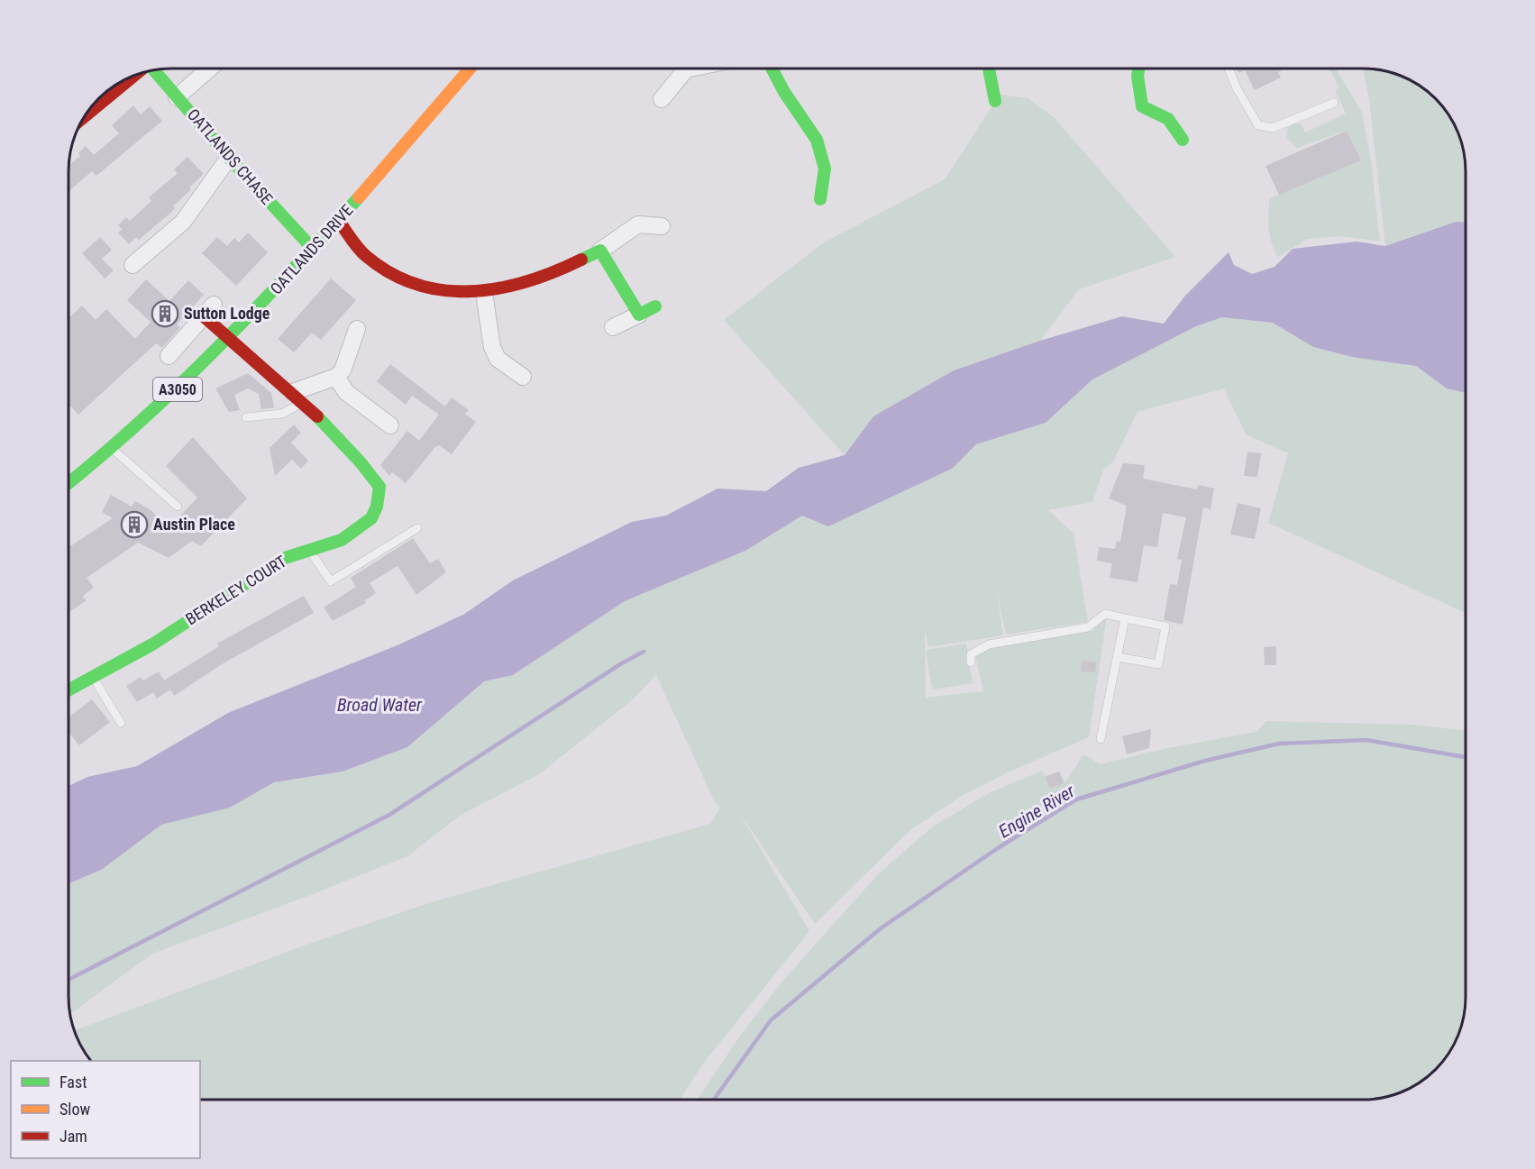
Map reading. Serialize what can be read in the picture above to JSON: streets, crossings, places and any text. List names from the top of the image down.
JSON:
{
  "streets": {
    "street": [
      "OATLANDS CHASE",
      "OATLANDS DRIVE",
      "A3050",
      "BERKELEY COURT"
    ]
  },
  "crossings": [
    ["OATLANDS CHASE", "OATLANDS DRIVE"],
    ["OATLANDS DRIVE", "BERKELEY COURT"]
  ],
  "water": ["Broad Water", "Engine River"],
  "places": {
    "building": ["Sutton Lodge", "Austin Place"]
  },
  "legend": ["Fast", "Slow", "Jam"]
}
